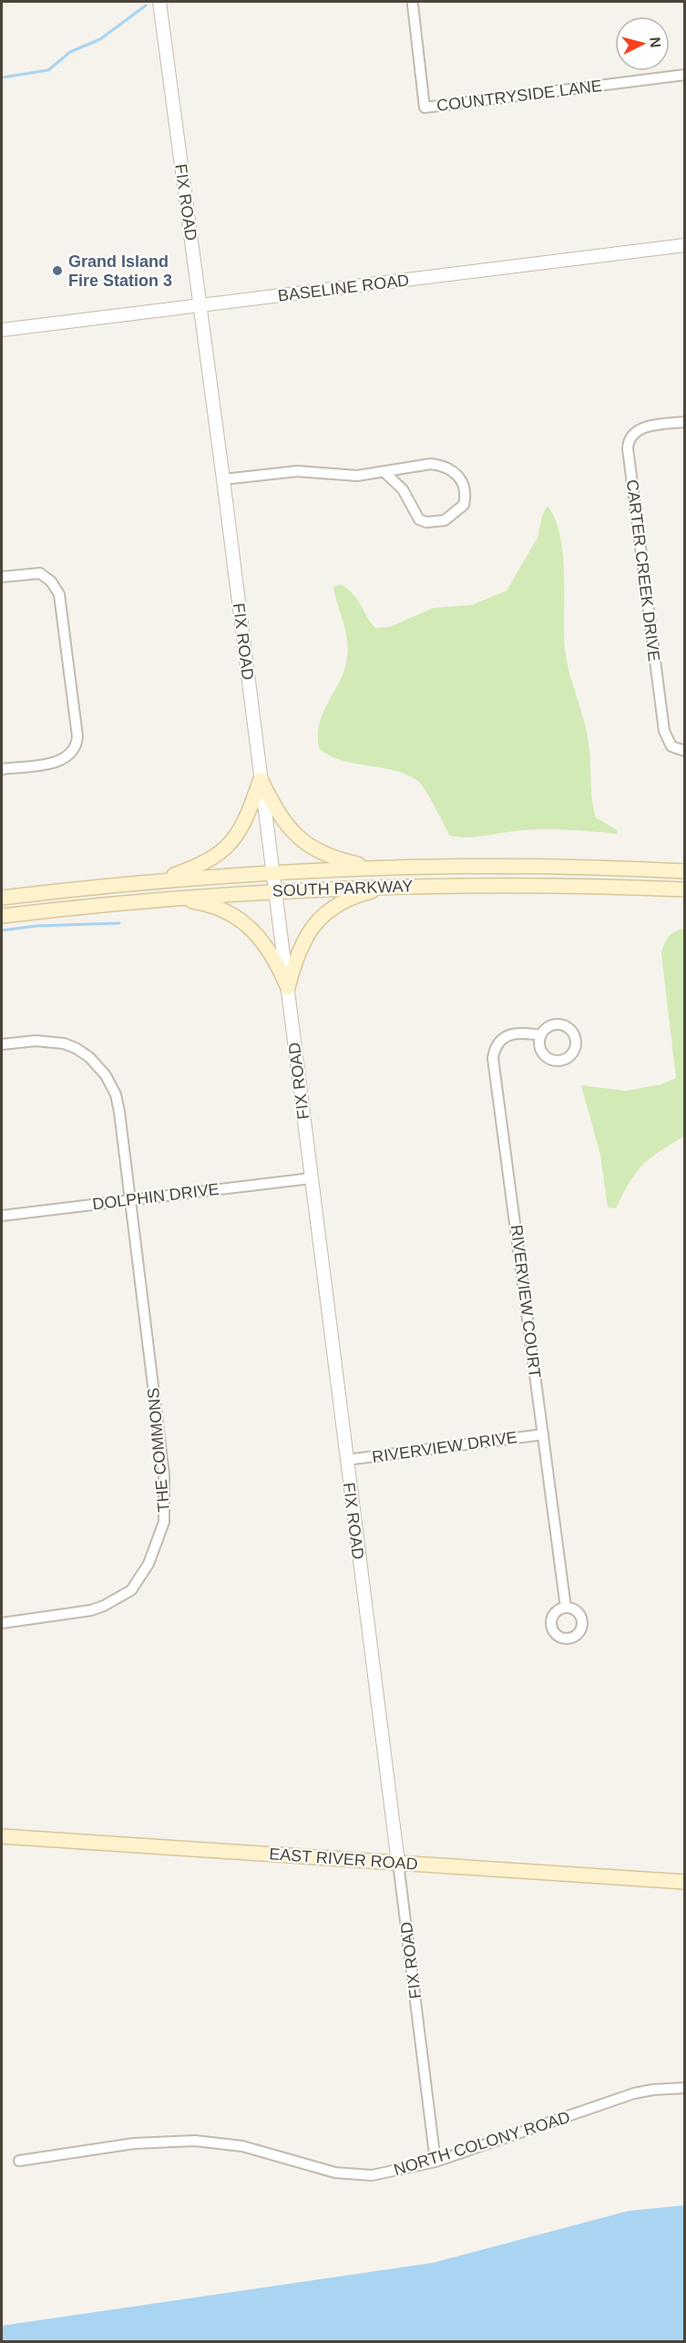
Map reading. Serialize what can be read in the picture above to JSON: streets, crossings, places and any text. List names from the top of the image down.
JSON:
{
  "streets": {
    "main road": ["SOUTH PARKWAY", "EAST RIVER ROAD"],
    "street": [
      "COUNTRYSIDE LANE",
      "FIX ROAD",
      "BASELINE ROAD",
      "CARTER CREEK DRIVE",
      "DOLPHIN DRIVE",
      "RIVERVIEW COURT",
      "RIVERVIEW DRIVE",
      "THE COMMONS",
      "NORTH COLONY ROAD"
    ]
  },
  "crossings": [
    ["FIX ROAD", "BASELINE ROAD"],
    ["FIX ROAD", "SOUTH PARKWAY"],
    ["FIX ROAD", "DOLPHIN DRIVE"],
    ["FIX ROAD", "RIVERVIEW DRIVE"],
    ["FIX ROAD", "EAST RIVER ROAD"],
    ["FIX ROAD", "NORTH COLONY ROAD"],
    ["DOLPHIN DRIVE", "THE COMMONS"],
    ["RIVERVIEW COURT", "RIVERVIEW DRIVE"]
  ],
  "places": ["Grand Island Fire Station 3"],
  "north": "right"
}
